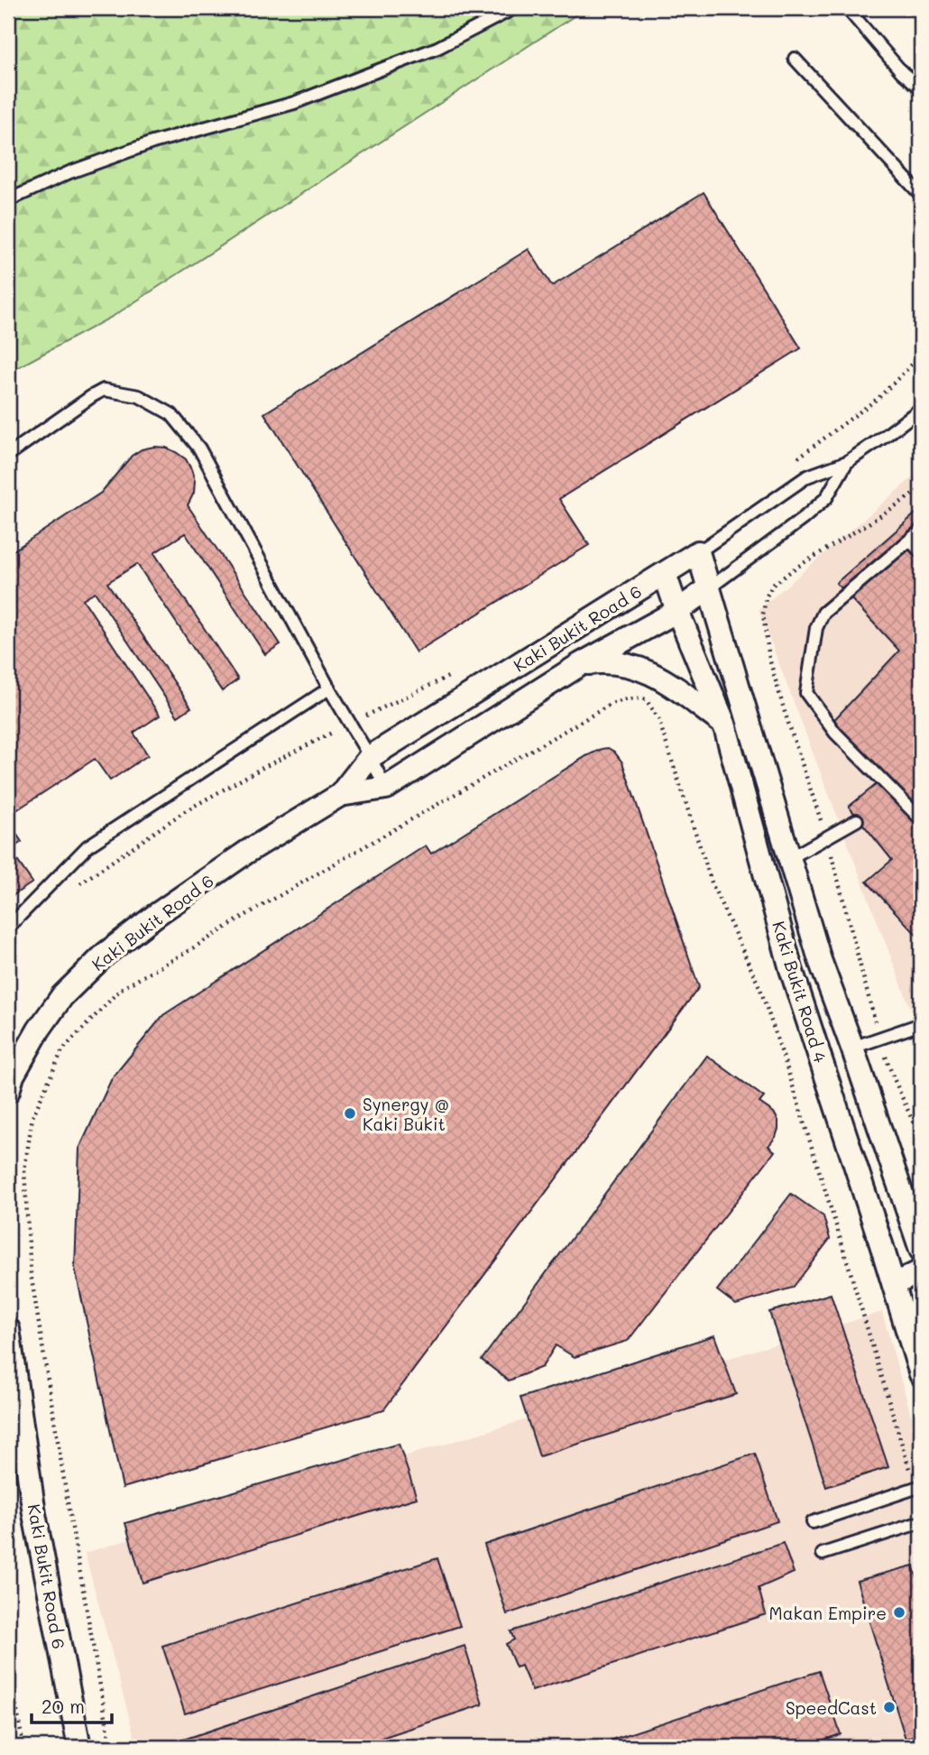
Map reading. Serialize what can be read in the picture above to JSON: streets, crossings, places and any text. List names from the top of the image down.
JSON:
{
  "streets": {
    "street": ["Kaki Bukit Road 6", "Kaki Bukit Road 4"]
  },
  "crossings": [
    ["Kaki Bukit Road 6", "Kaki Bukit Road 4"]
  ],
  "places": ["Synergy @ Kaki Bukit", "Makan Empire", "SpeedCast"],
  "scale_bar": "20 m"
}
